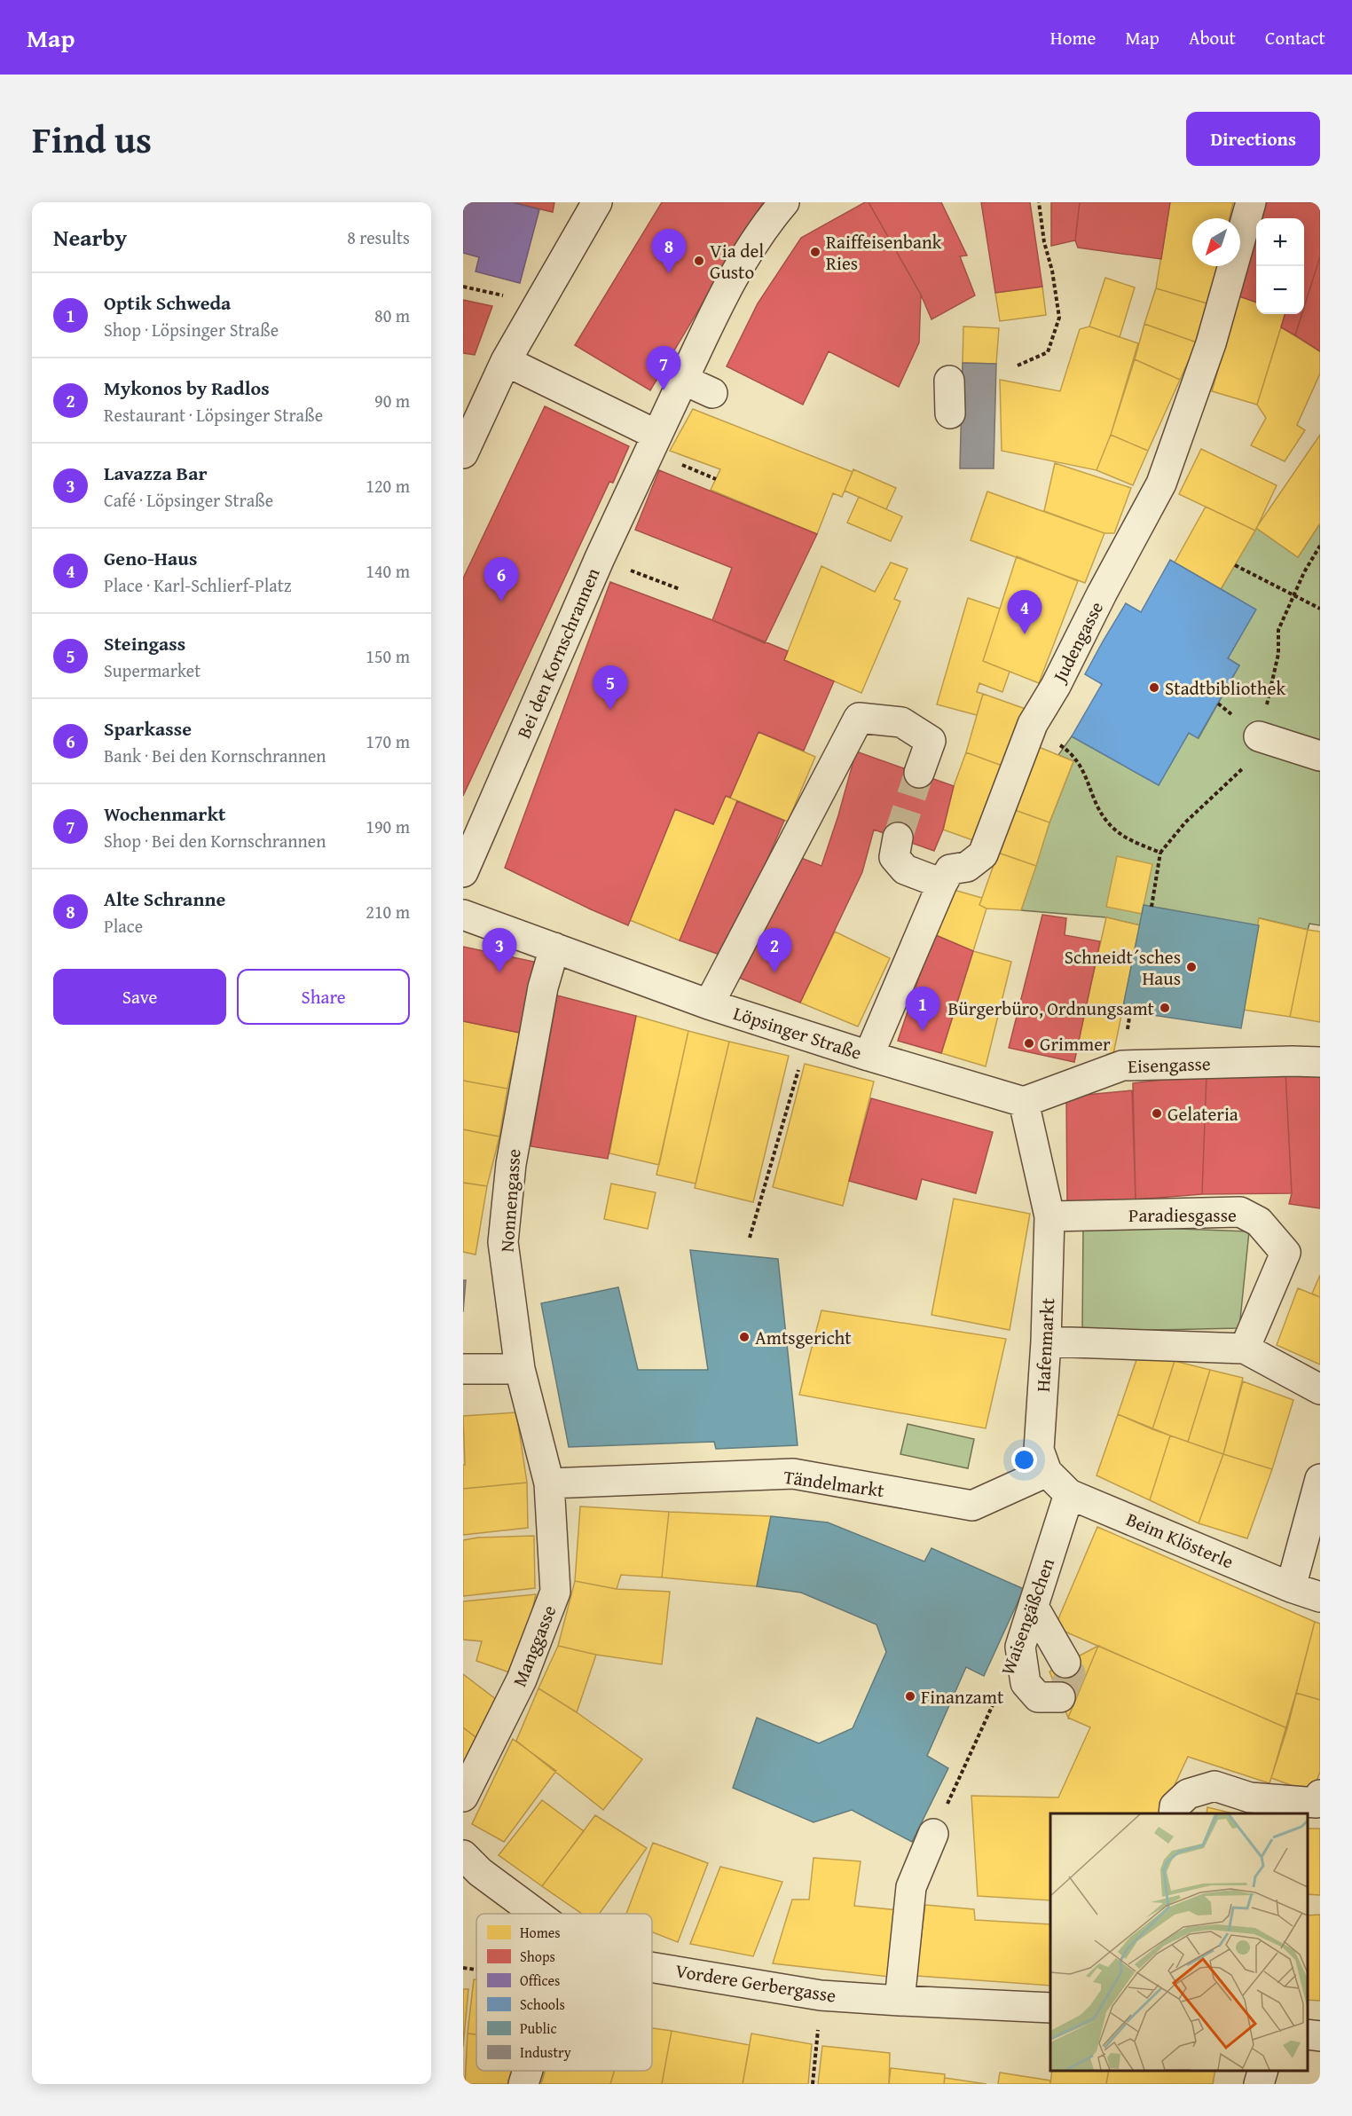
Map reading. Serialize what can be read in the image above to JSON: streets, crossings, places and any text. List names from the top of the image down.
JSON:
{
  "streets": {
    "street": [
      "Judengasse",
      "Bei den Kornschrannen",
      "Löpsinger Straße",
      "Eisengasse",
      "Nonnengasse",
      "Paradiesgasse",
      "Hafenmarkt",
      "Tändelmarkt",
      "Beim Klösterle",
      "Waisengäßchen",
      "Manggasse",
      "Vordere Gerbergasse"
    ]
  },
  "crossings": [
    ["Judengasse", "Löpsinger Straße"],
    ["Löpsinger Straße", "Eisengasse"],
    ["Löpsinger Straße", "Nonnengasse"],
    ["Nonnengasse", "Tändelmarkt"],
    ["Nonnengasse", "Manggasse"],
    ["Paradiesgasse", "Hafenmarkt"],
    ["Hafenmarkt", "Tändelmarkt"],
    ["Hafenmarkt", "Beim Klösterle"],
    ["Tändelmarkt", "Beim Klösterle"],
    ["Tändelmarkt", "Manggasse"],
    ["Beim Klösterle", "Waisengäßchen"]
  ],
  "places": [
    "Raiffeisenbank Ries",
    "Via del Gusto",
    "Stadtbibliothek",
    "Schneidt´sches Haus",
    "Bürgerbüro, Ordnungsamt",
    "Grimmer",
    "Gelateria",
    "Amtsgericht",
    "Finanzamt"
  ],
  "legend": [
    "Homes",
    "Shops",
    "Offices",
    "Schools",
    "Public",
    "Industry"
  ],
  "north": "bottom left",
  "page": {
    "header": "Map",
    "nav": [
      "Home",
      "Map",
      "About",
      "Contact"
    ],
    "title": "Find us",
    "buttons": [
      "Directions",
      ["Save", "Share"]
    ],
    "heading": ["Nearby", "8 results"],
    "map_buttons": ["+", "−"],
    "pins": [
      "8",
      "7",
      "6",
      "4",
      "5",
      "2",
      "3",
      "1"
    ],
    "list": [
      {
        "mark": "1",
        "name": "Optik Schweda",
        "note": "Shop · Löpsinger Straße",
        "value": "80 m"
      },
      {
        "mark": "2",
        "name": "Mykonos by Radlos",
        "note": "Restaurant · Löpsinger Straße",
        "value": "90 m"
      },
      {
        "mark": "3",
        "name": "Lavazza Bar",
        "note": "Café · Löpsinger Straße",
        "value": "120 m"
      },
      {
        "mark": "4",
        "name": "Geno-Haus",
        "note": "Place · Karl-Schlierf-Platz",
        "value": "140 m"
      },
      {
        "mark": "5",
        "name": "Steingass",
        "note": "Supermarket",
        "value": "150 m"
      },
      {
        "mark": "6",
        "name": "Sparkasse",
        "note": "Bank · Bei den Kornschrannen",
        "value": "170 m"
      },
      {
        "mark": "7",
        "name": "Wochenmarkt",
        "note": "Shop · Bei den Kornschrannen",
        "value": "190 m"
      },
      {
        "mark": "8",
        "name": "Alte Schranne",
        "note": "Place",
        "value": "210 m"
      }
    ]
  }
}
